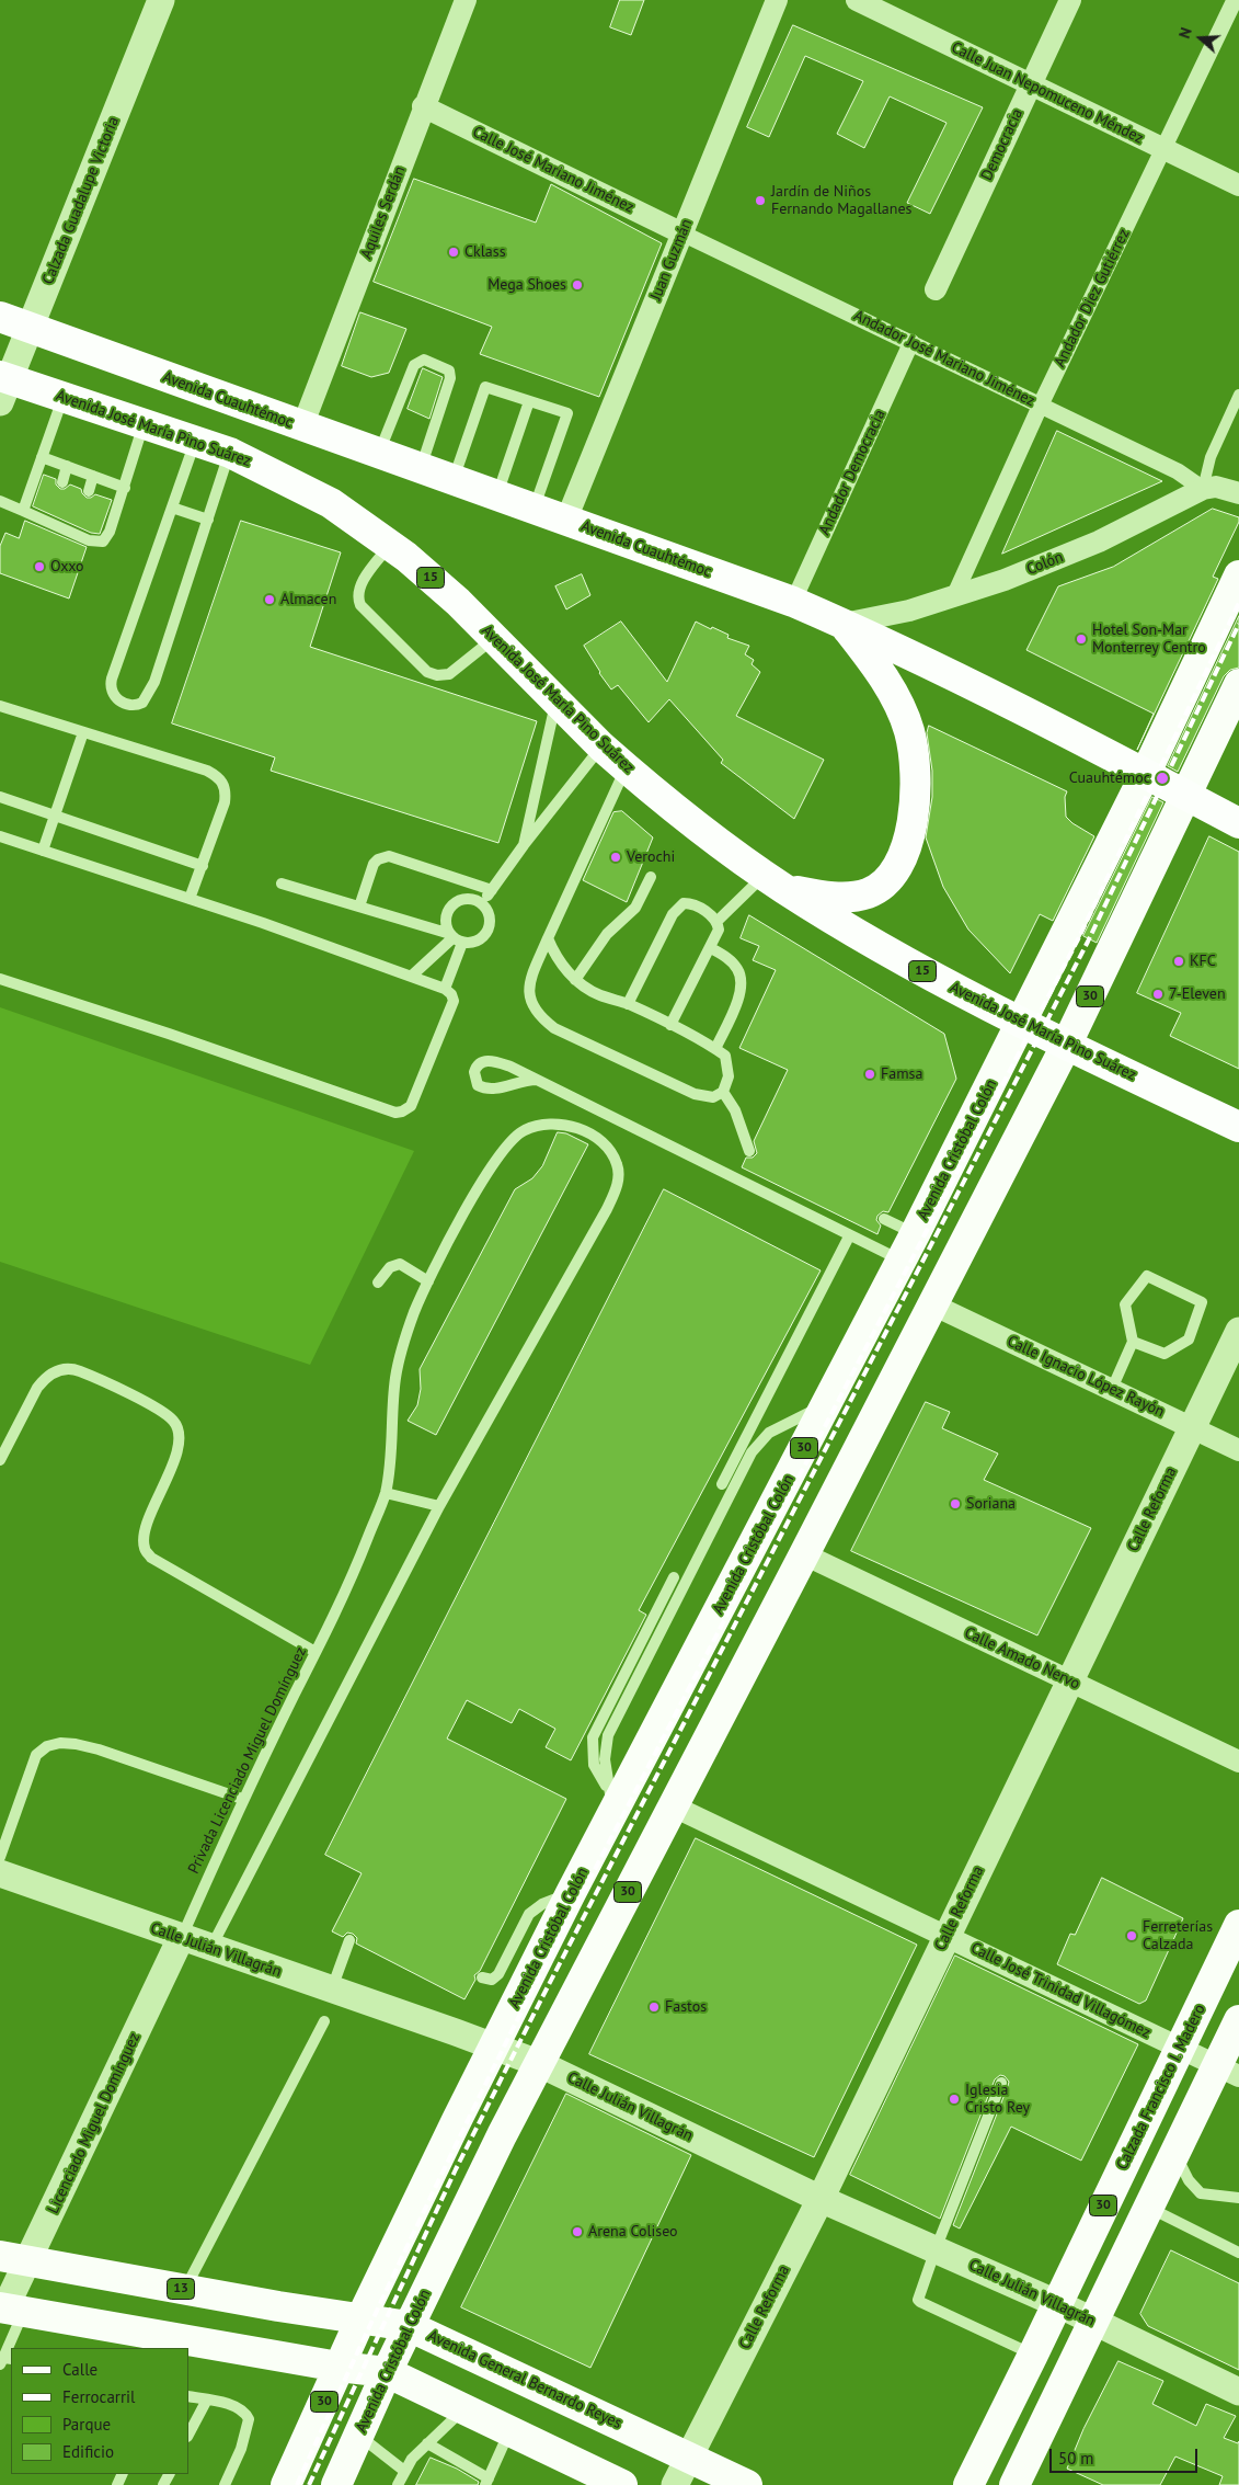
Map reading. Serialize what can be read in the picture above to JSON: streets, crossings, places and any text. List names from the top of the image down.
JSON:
{
  "streets": {
    "highway": ["Avenida Cuauhtémoc", "Avenida José María Pino Suárez", "15"],
    "main road": [
      "30",
      "Avenida Cristóbal Colón",
      "Calzada Francisco I. Madero",
      "13",
      "Avenida General Bernardo Reyes"
    ],
    "street": [
      "Calle Juan Nepomuceno Méndez",
      "Democracia",
      "Calle José Mariano Jiménez",
      "Calzada Guadalupe Victoria",
      "Aquiles Serdán",
      "Juan Guzmán",
      "Andador Diez Gutiérrez",
      "Andador José Mariano Jiménez",
      "Andador Democracia",
      "Colón",
      "Calle Ignacio López Rayón",
      "Calle Reforma",
      "Calle Amado Nervo",
      "Calle Julián Villagrán",
      "Calle José Trinidad Villagómez",
      "Licenciado Miguel Domínguez"
    ],
    "lane": ["Privada Licenciado Miguel Domínguez"]
  },
  "crossings": [
    ["Calle Juan Nepomuceno Méndez", "Democracia"],
    ["Calle Juan Nepomuceno Méndez", "Andador Diez Gutiérrez"],
    ["Calle José Mariano Jiménez", "Aquiles Serdán"],
    ["Calle José Mariano Jiménez", "Juan Guzmán"],
    ["Calle José Mariano Jiménez", "Andador José Mariano Jiménez"],
    ["Calzada Guadalupe Victoria", "Avenida Cuauhtémoc"],
    ["Calzada Guadalupe Victoria", "Avenida José María Pino Suárez"],
    ["Aquiles Serdán", "Avenida Cuauhtémoc"],
    ["Juan Guzmán", "Andador José Mariano Jiménez"],
    ["Juan Guzmán", "Avenida Cuauhtémoc"],
    ["Andador Diez Gutiérrez", "Andador José Mariano Jiménez"],
    ["Andador Diez Gutiérrez", "Colón"],
    ["Andador José Mariano Jiménez", "Andador Democracia"],
    ["Andador José Mariano Jiménez", "Colón"],
    ["Avenida Cuauhtémoc", "Andador Democracia"],
    ["Avenida Cuauhtémoc", "Colón"],
    ["Avenida Cuauhtémoc", "Avenida Cristóbal Colón"],
    ["Avenida José María Pino Suárez", "Avenida Cristóbal Colón"],
    ["Avenida Cristóbal Colón", "Calle Ignacio López Rayón"],
    ["Avenida Cristóbal Colón", "Calle Amado Nervo"],
    ["Avenida Cristóbal Colón", "Calle Julián Villagrán"],
    ["Avenida Cristóbal Colón", "Calle José Trinidad Villagómez"],
    ["Avenida Cristóbal Colón", "Avenida General Bernardo Reyes"],
    ["Calle Ignacio López Rayón", "Calle Reforma"],
    ["Calle Reforma", "Calle Amado Nervo"],
    ["Calle Reforma", "Calle Julián Villagrán"],
    ["Calle Reforma", "Calle José Trinidad Villagómez"],
    ["Calle Reforma", "Avenida General Bernardo Reyes"],
    ["Privada Licenciado Miguel Domínguez", "Calle Julián Villagrán"],
    ["Privada Licenciado Miguel Domínguez", "Licenciado Miguel Domínguez"],
    ["Calle Julián Villagrán", "Calzada Francisco I. Madero"],
    ["Calle Julián Villagrán", "Licenciado Miguel Domínguez"],
    ["Calle José Trinidad Villagómez", "Calzada Francisco I. Madero"],
    ["Licenciado Miguel Domínguez", "Avenida General Bernardo Reyes"]
  ],
  "places": [
    "Jardín de Niños Fernando Magallanes",
    "Cklass",
    "Mega Shoes",
    "Oxxo",
    "Almacen",
    "Hotel Son-Mar Monterrey Centro",
    "Cuauhtémoc",
    "Verochi",
    "KFC",
    "7-Eleven",
    "Famsa",
    "Soriana",
    "Ferreterías Calzada",
    "Fastos",
    "Iglesia Cristo Rey",
    "Arena Coliseo"
  ],
  "legend": [
    "Calle",
    "Ferrocarril",
    "Parque",
    "Edificio"
  ],
  "scale_bar": "50 m",
  "north": "left"
}
